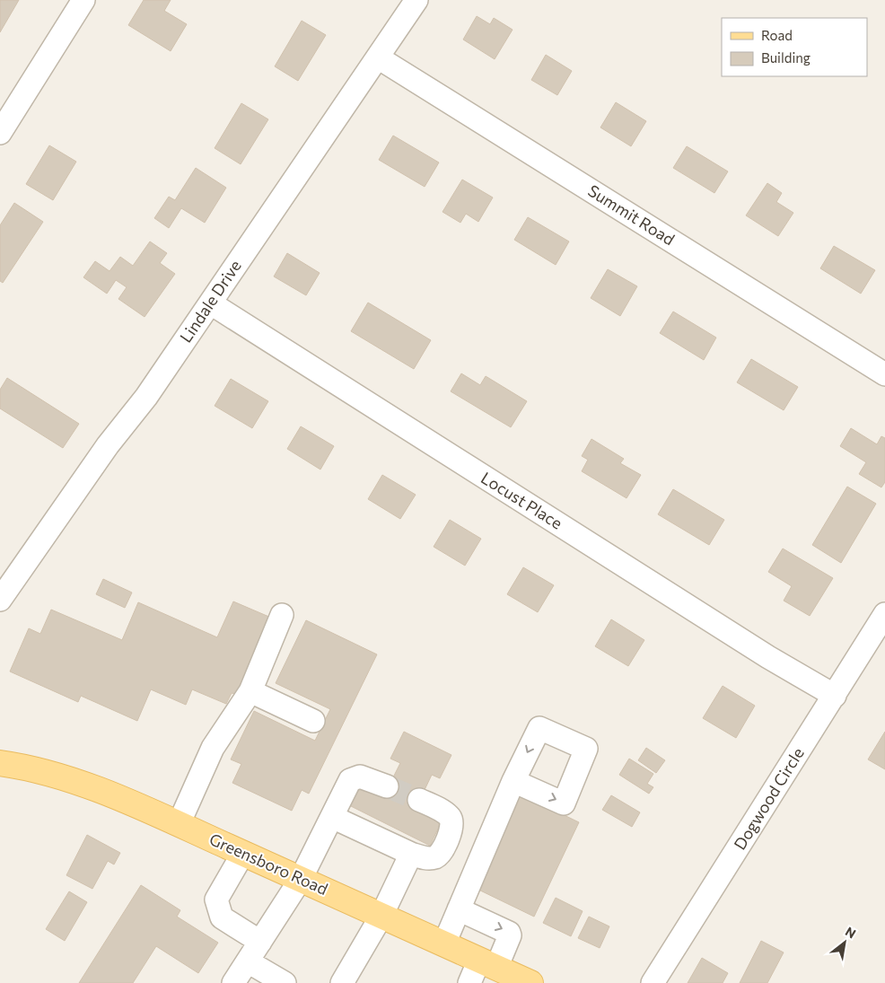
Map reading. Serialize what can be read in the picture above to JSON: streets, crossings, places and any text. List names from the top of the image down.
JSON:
{
  "streets": {
    "main road": ["Greensboro Road"],
    "street": [
      "Summit Road",
      "Lindale Drive",
      "Locust Place",
      "Dogwood Circle"
    ]
  },
  "crossings": [
    ["Summit Road", "Lindale Drive"],
    ["Lindale Drive", "Locust Place"],
    ["Locust Place", "Dogwood Circle"]
  ],
  "legend": ["Road", "Building"],
  "north": "top right"
}
